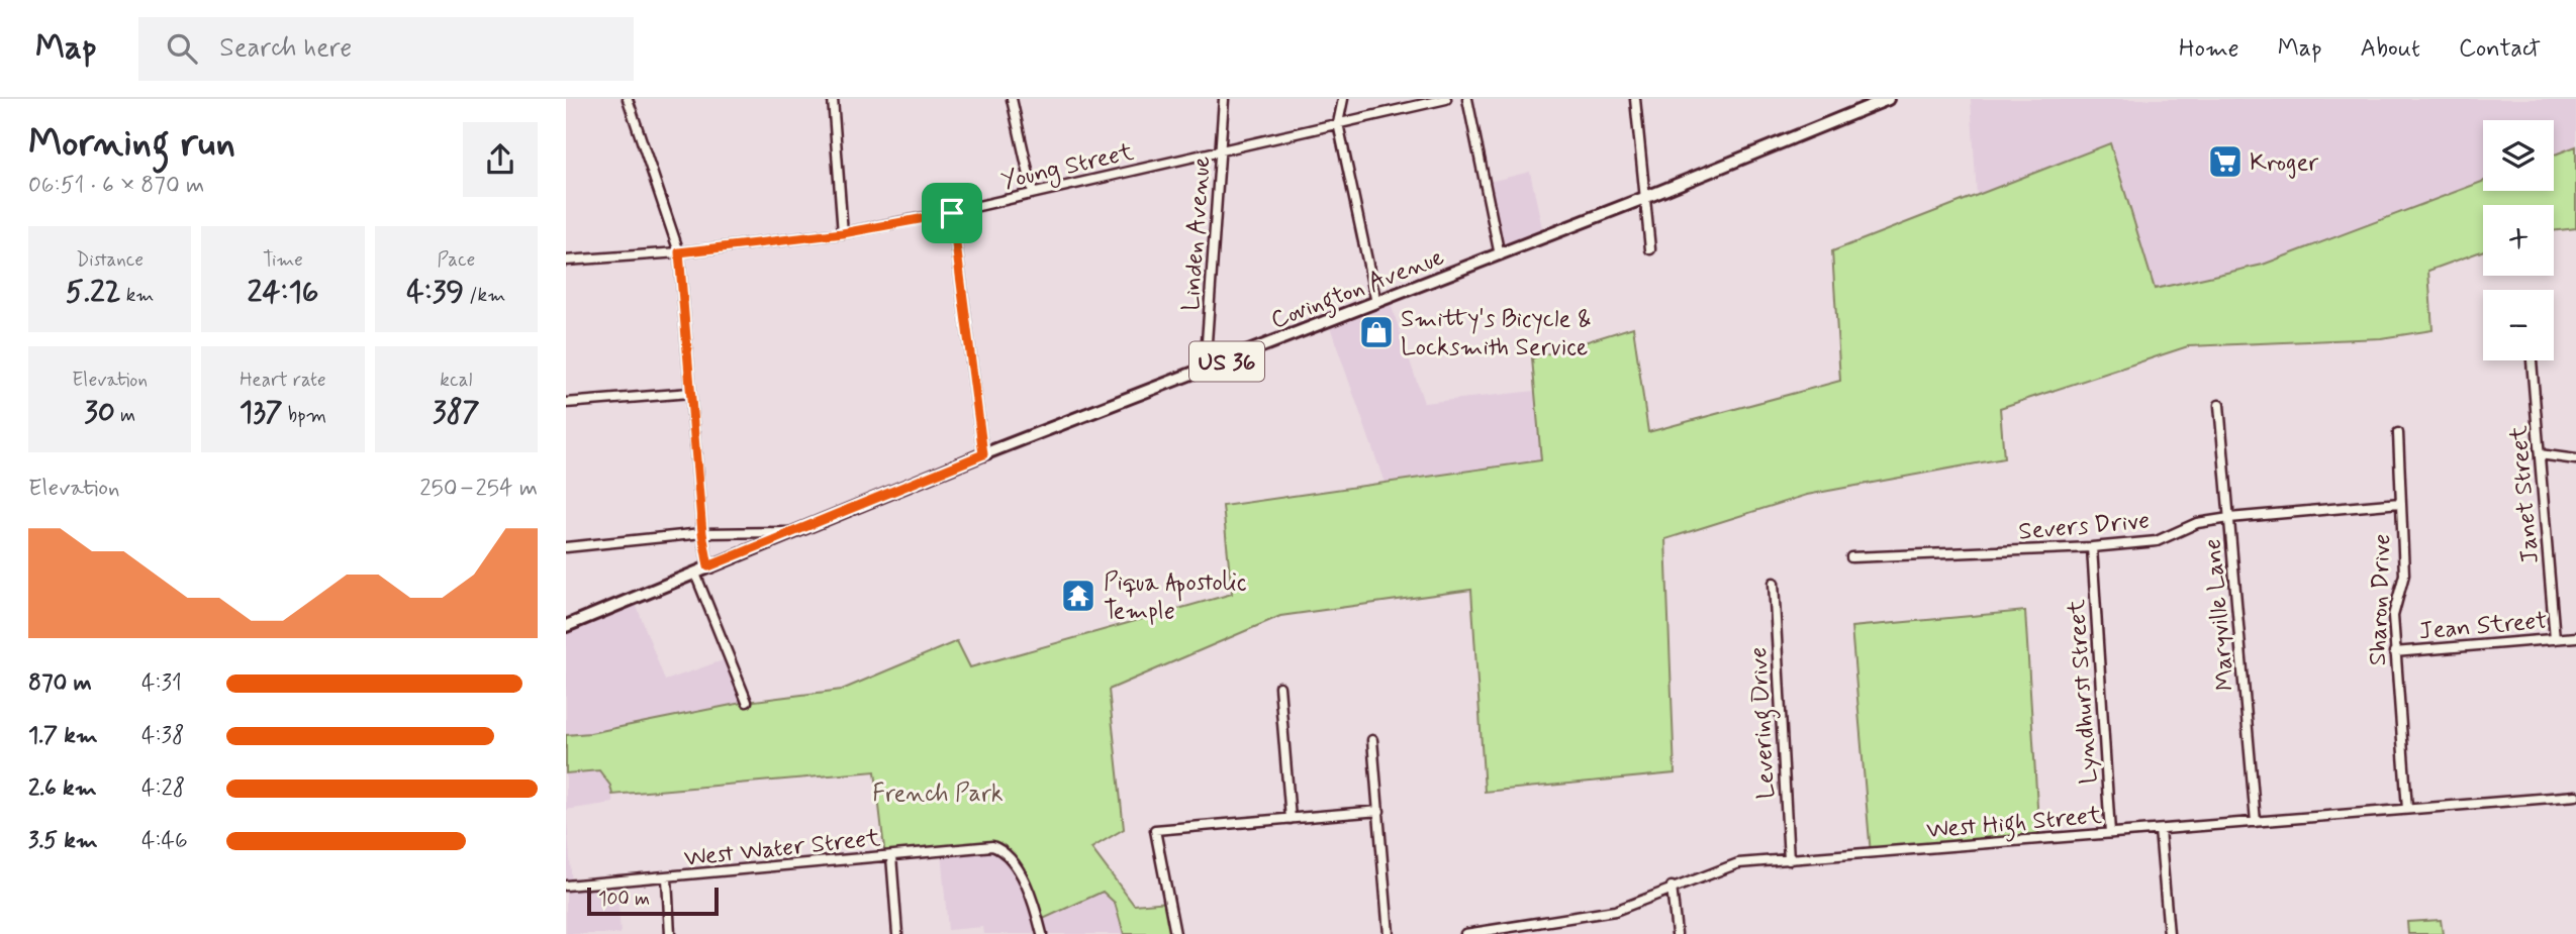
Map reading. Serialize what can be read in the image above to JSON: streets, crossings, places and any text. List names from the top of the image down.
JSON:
{
  "streets": {
    "main road": ["Covington Avenue", "US 36"],
    "street": [
      "Young Street",
      "Linden Avenue",
      "Janet Street",
      "Severs Drive",
      "Sharon Drive",
      "Maryville Lane",
      "Jean Street",
      "Lyndhurst Street",
      "Levering Drive",
      "West High Street",
      "West Water Street"
    ]
  },
  "crossings": [
    ["Young Street", "Linden Avenue"],
    ["Linden Avenue", "Covington Avenue"],
    ["Janet Street", "Jean Street"],
    ["Severs Drive", "Sharon Drive"],
    ["Severs Drive", "Maryville Lane"],
    ["Severs Drive", "Lyndhurst Street"],
    ["Sharon Drive", "Jean Street"],
    ["Sharon Drive", "West High Street"],
    ["Maryville Lane", "West High Street"],
    ["Lyndhurst Street", "West High Street"],
    ["Levering Drive", "West High Street"]
  ],
  "parks": ["French Park"],
  "places": {
    "supermarket": ["Kroger"],
    "shop": ["Smitty's Bicycle & Locksmith Service"],
    "temple": ["Piqua Apostolic Temple"]
  },
  "scale_bar": "100 m",
  "page": {
    "header": "Map",
    "search": "Search here",
    "nav": [
      "Home",
      "Map",
      "About",
      "Contact"
    ],
    "heading": ["Morning run", "06:51 · 6 × 870 m"],
    "map_buttons": ["+", "−"],
    "stats": [
      ["Distance", "5.22 km"],
      ["Time", "24:16"],
      ["Pace", "4:39 /km"],
      ["Elevation", "30 m"],
      ["Heart rate", "137 bpm"],
      ["kcal", "387"]
    ],
    "chart": ["Elevation", "250–254 m"],
    "list": [
      {
        "name": "870 m",
        "note": "4:31"
      },
      {
        "name": "1.7 km",
        "note": "4:38"
      },
      {
        "name": "2.6 km",
        "note": "4:28"
      },
      {
        "name": "3.5 km",
        "note": "4:46"
      }
    ],
    "scale": "100 m"
  }
}
